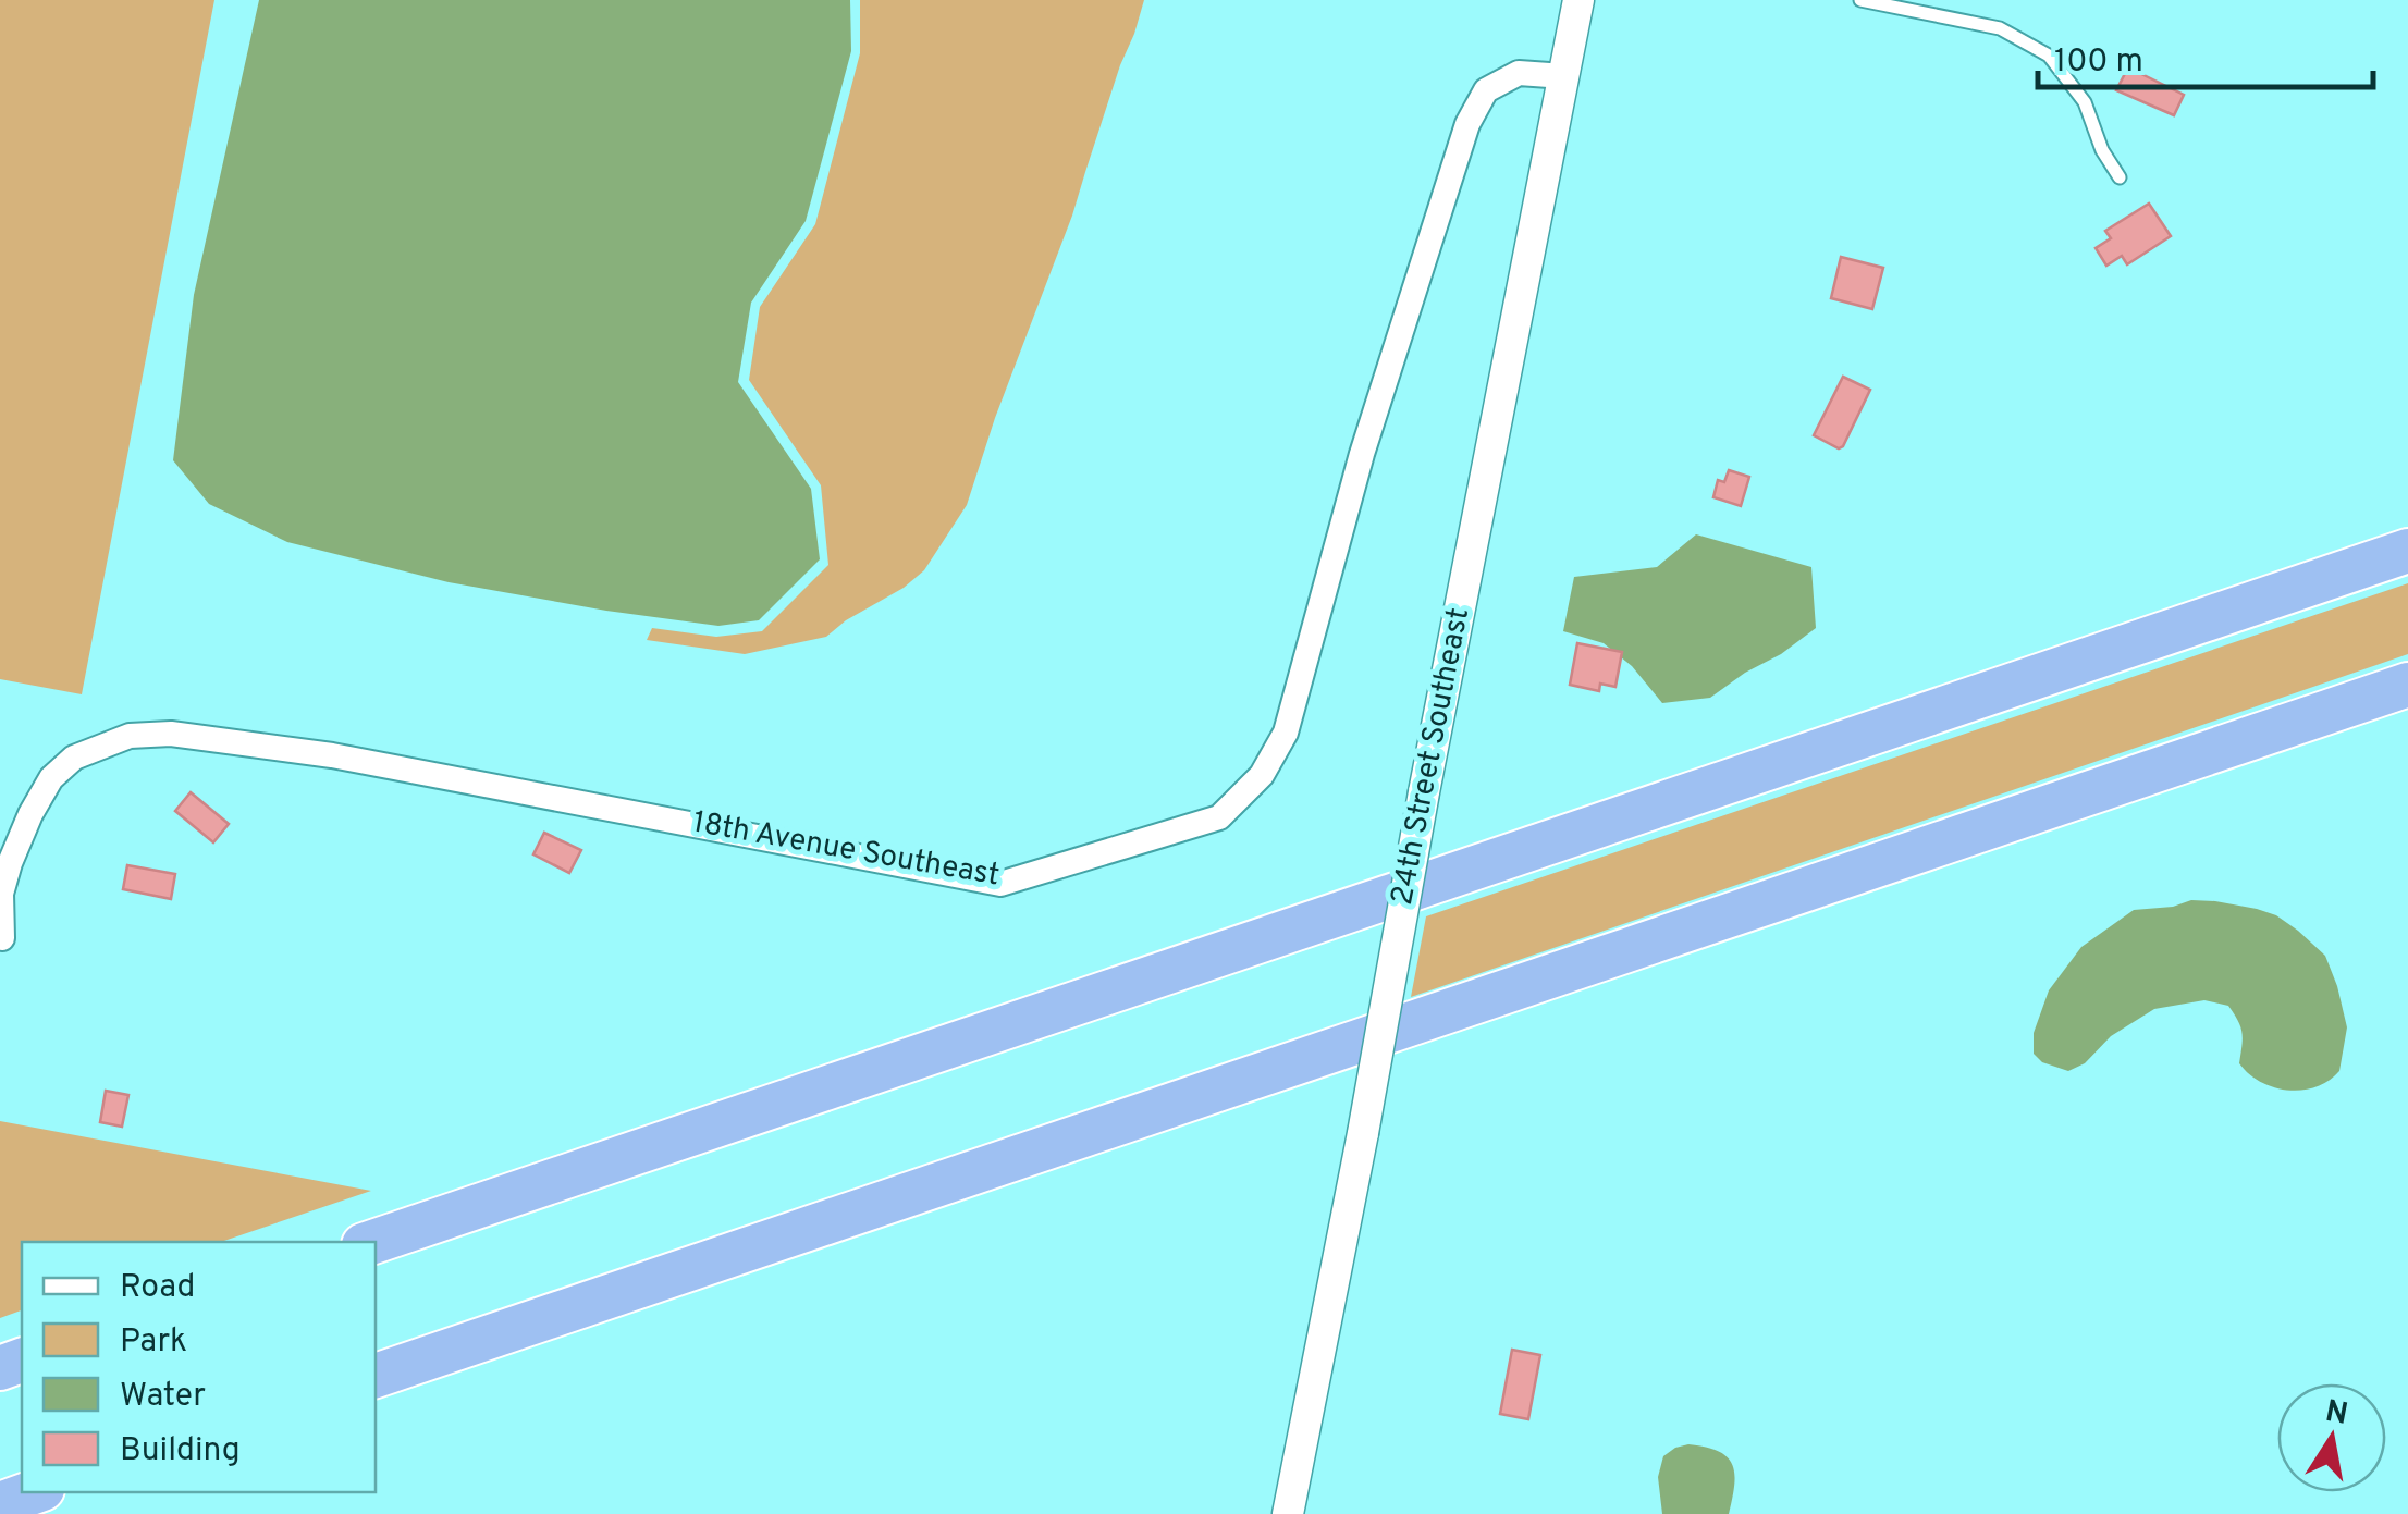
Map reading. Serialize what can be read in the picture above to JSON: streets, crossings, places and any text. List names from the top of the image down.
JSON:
{
  "streets": {
    "street": ["24th Street Southeast", "18th Avenue Southeast"]
  },
  "crossings": [
    ["24th Street Southeast", "18th Avenue Southeast"]
  ],
  "legend": [
    "Road",
    "Park",
    "Water",
    "Building"
  ],
  "scale_bar": "100 m",
  "north": "top"
}
